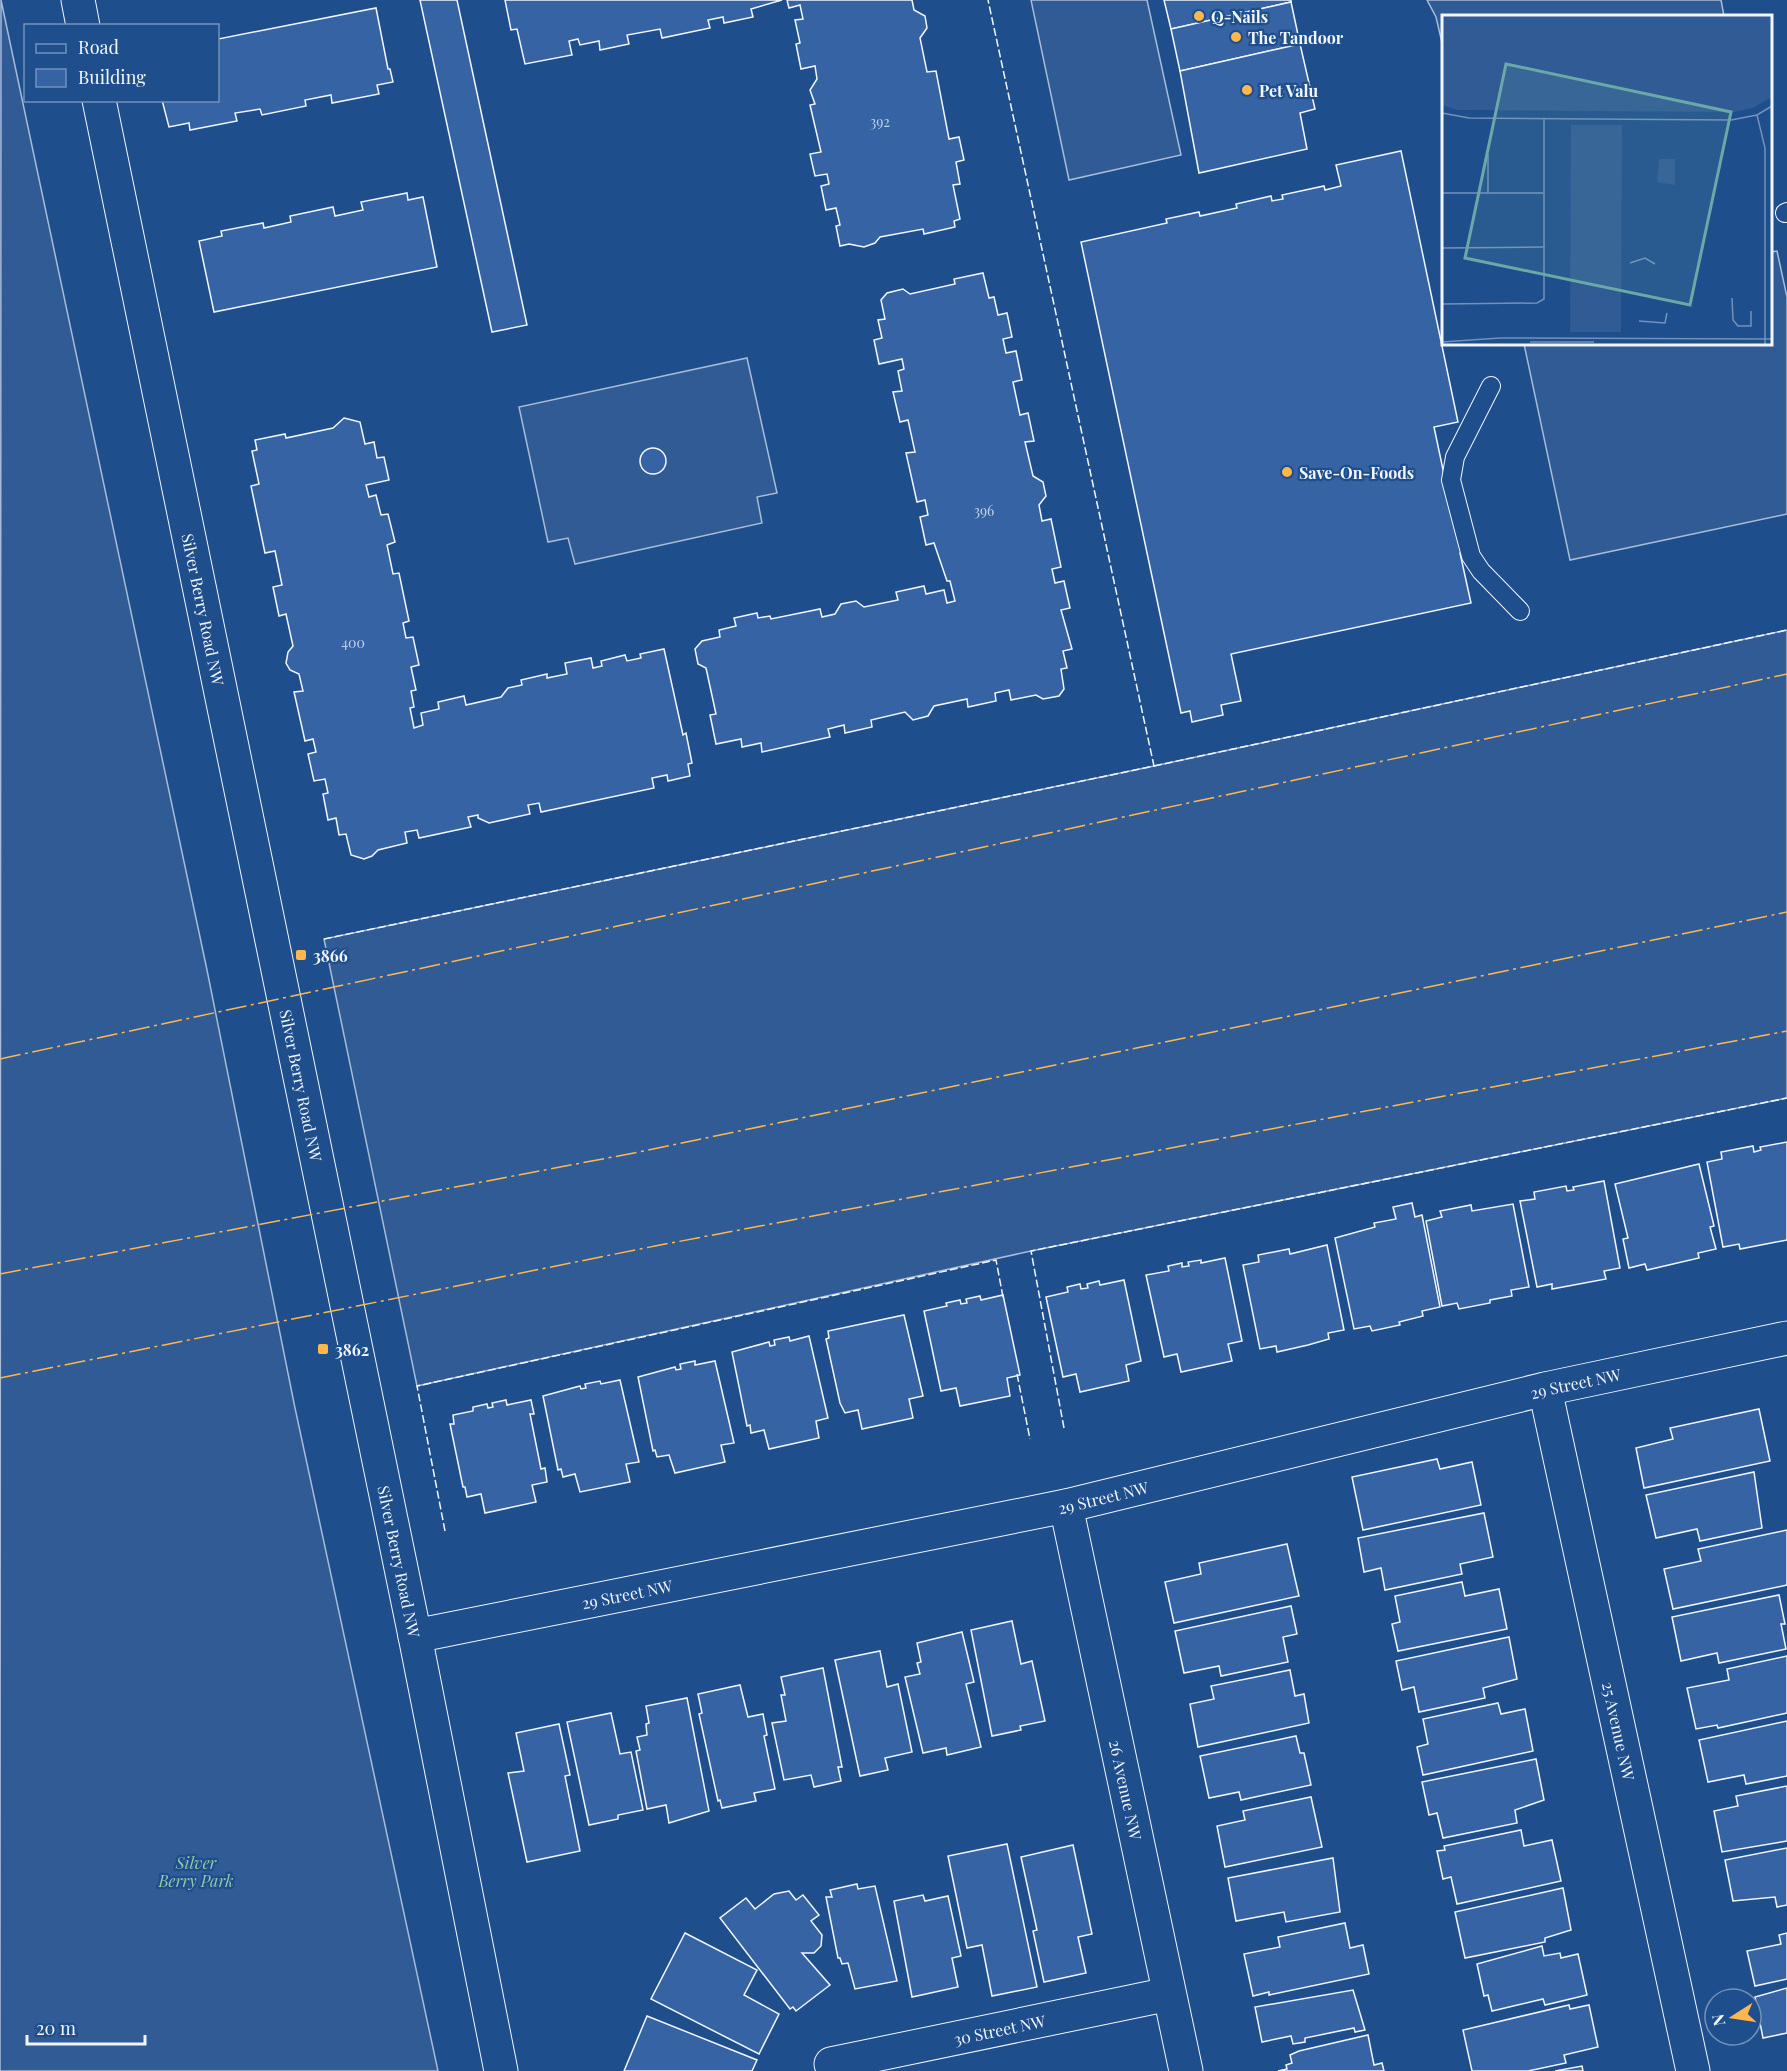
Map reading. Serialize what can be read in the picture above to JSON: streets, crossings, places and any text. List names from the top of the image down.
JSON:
{
  "streets": {
    "street": [
      "Silver Berry Road NW",
      "29 Street NW",
      "25 Avenue NW",
      "26 Avenue NW",
      "30 Street NW"
    ]
  },
  "crossings": [
    ["Silver Berry Road NW", "29 Street NW"],
    ["29 Street NW", "25 Avenue NW"],
    ["29 Street NW", "26 Avenue NW"],
    ["26 Avenue NW", "30 Street NW"]
  ],
  "parks": ["Silver Berry Park"],
  "places": {
    "other": [
      "Q-Nails",
      "The Tandoor",
      "Pet Valu",
      "Save-On-Foods"
    ],
    "transit": ["3866", "3862"]
  },
  "house_numbers": ["392", "396", "400"],
  "legend": ["Road", "Building"],
  "scale_bar": "20 m",
  "north": "left"
}
